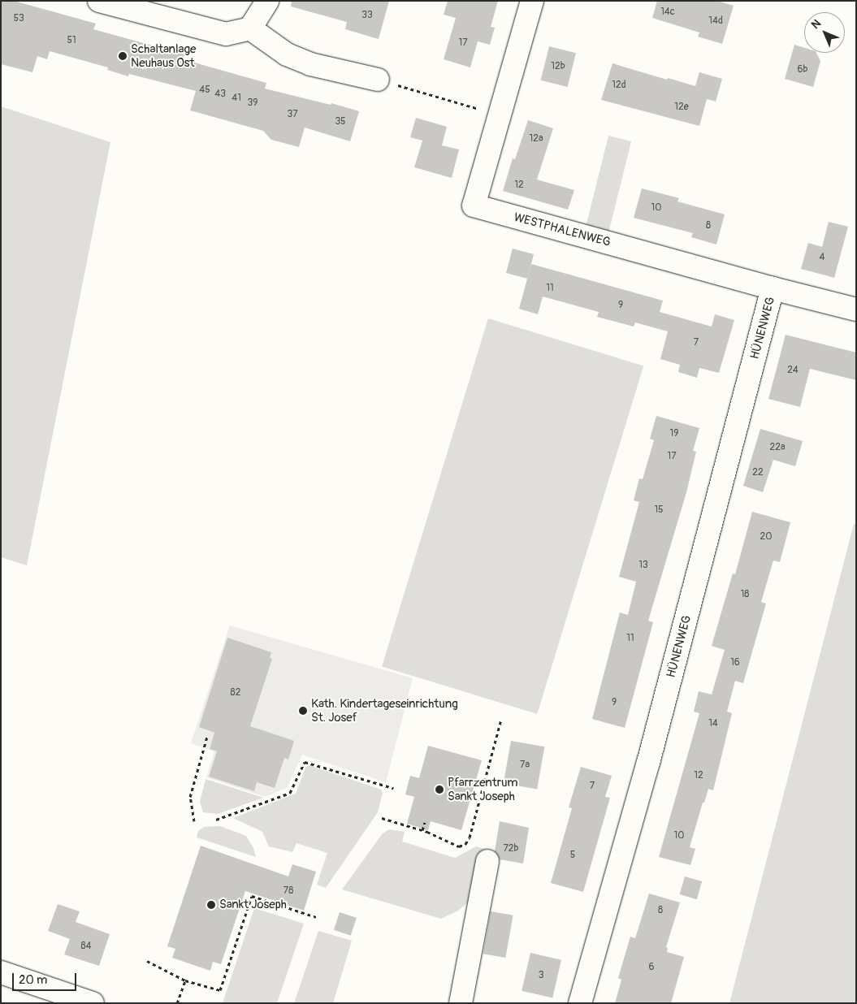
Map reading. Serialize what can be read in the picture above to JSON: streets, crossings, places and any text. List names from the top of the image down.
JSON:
{
  "streets": {
    "street": ["WESTPHALENWEG", "HÜNENWEG"]
  },
  "crossings": [
    ["WESTPHALENWEG", "HÜNENWEG"]
  ],
  "places": [
    "Schaltanlage Neuhaus Ost",
    "Kath. Kindertageseinrichtung St. Josef",
    "Pfarrzentrum Sankt Joseph",
    "Sankt Joseph"
  ],
  "house_numbers": [
    "14c",
    "33",
    "53",
    "14d",
    "51",
    "17",
    "12b",
    "6b",
    "12d",
    "45",
    "43",
    "41",
    "39",
    "12e",
    "37",
    "35",
    "12a",
    "12",
    "10",
    "8",
    "4",
    "11",
    "9",
    "7",
    "24",
    "19",
    "22a",
    "17",
    "22",
    "15",
    "20",
    "13",
    "18",
    "11",
    "16",
    "82",
    "9",
    "14",
    "7a",
    "12",
    "7",
    "10",
    "72b",
    "5",
    "78",
    "8",
    "84",
    "6",
    "3"
  ],
  "scale_bar": "20 m",
  "north": "top left"
}
